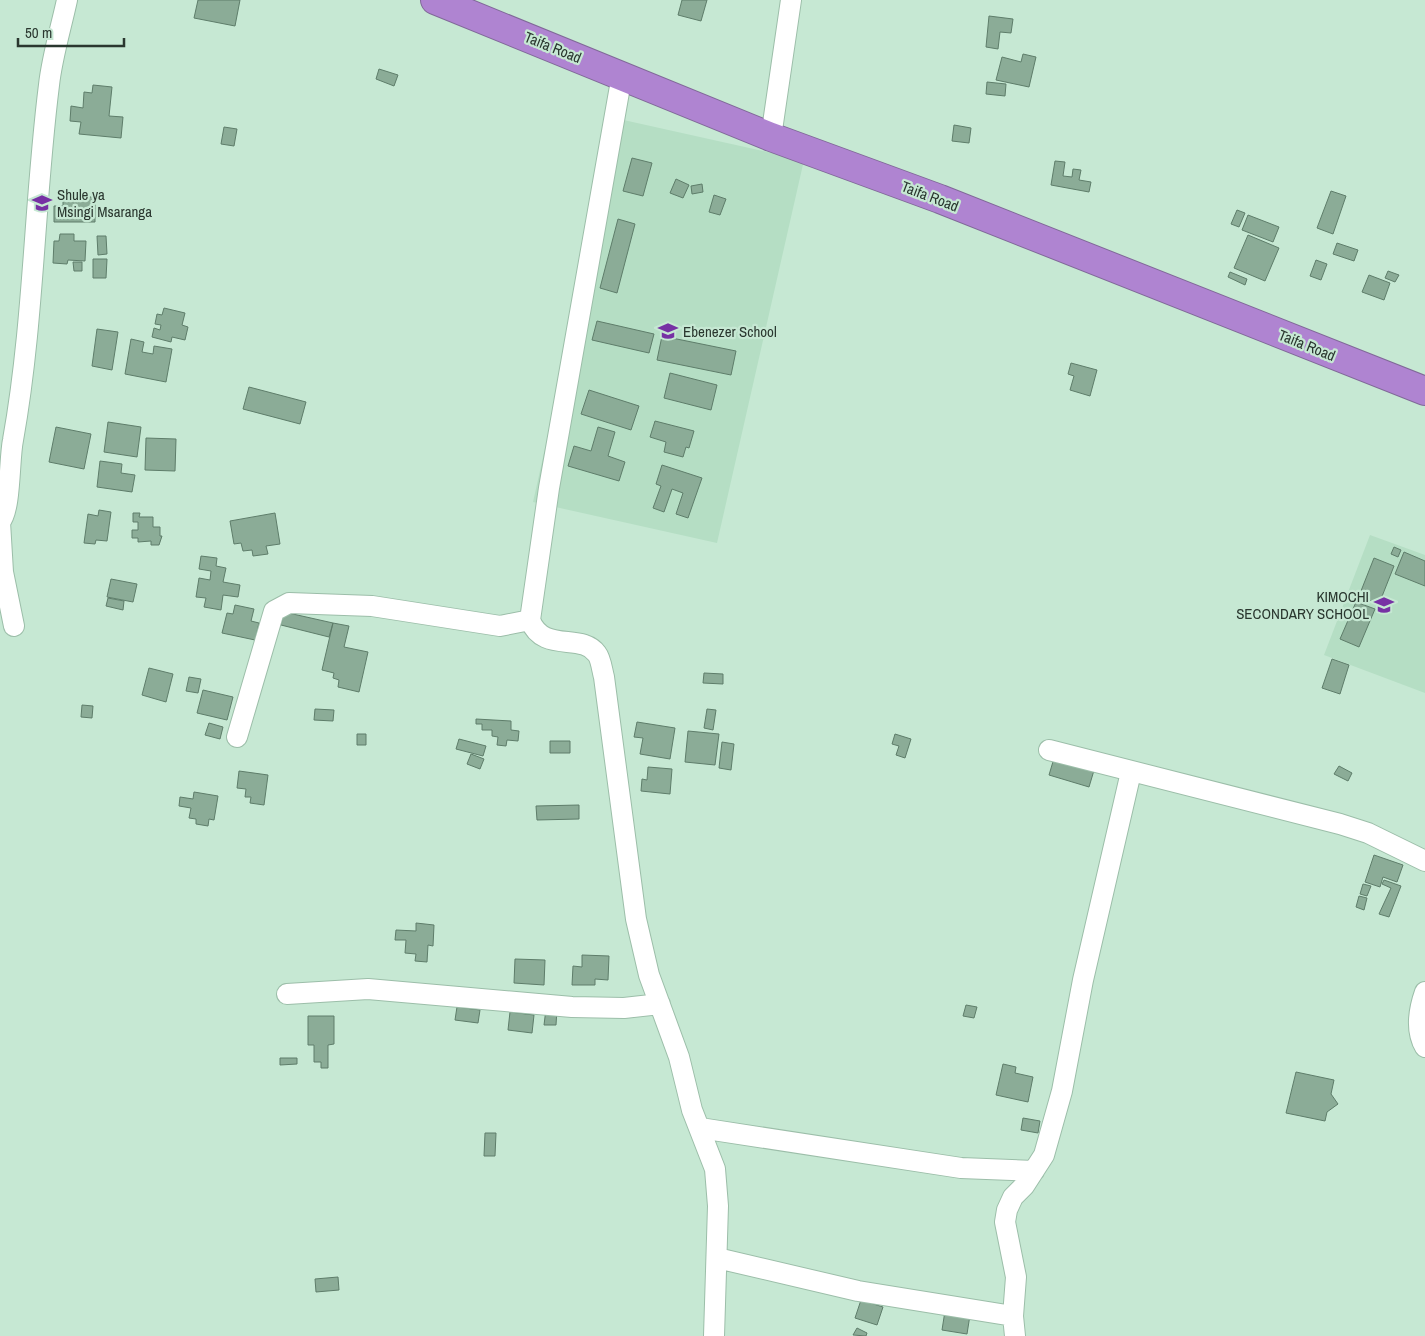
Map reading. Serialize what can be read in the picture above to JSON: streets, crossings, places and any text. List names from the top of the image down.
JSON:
{
  "streets": {
    "highway": ["Taifa Road"]
  },
  "places": {
    "school or university": ["Shule ya Msingi Msaranga", "Ebenezer School", "KIMOCHI SECONDARY SCHOOL"]
  },
  "scale_bar": "50 m"
}
